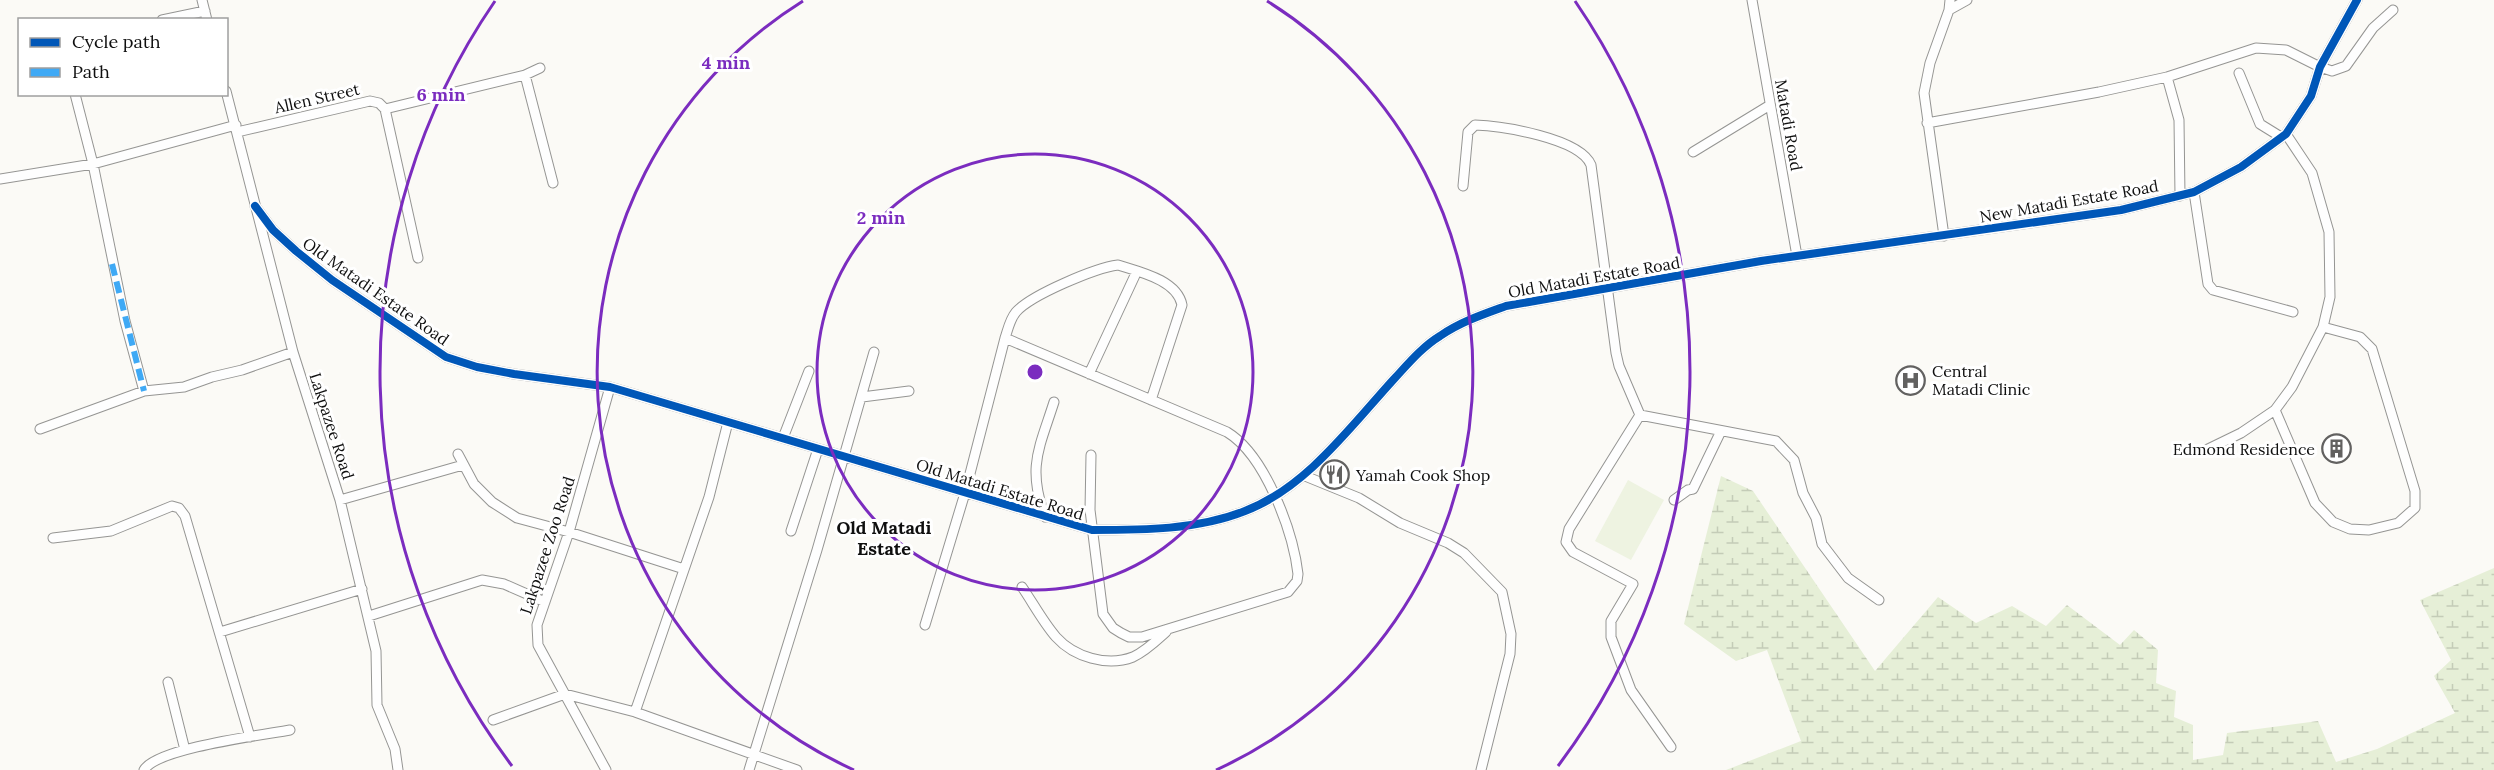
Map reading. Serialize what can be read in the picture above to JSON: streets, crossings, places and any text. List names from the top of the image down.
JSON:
{
  "streets": {
    "street": [
      "Allen Street",
      "Matadi Road",
      "New Matadi Estate Road",
      "Old Matadi Estate Road",
      "Lakpazee Road",
      "Lakpazee Zoo Road"
    ]
  },
  "crossings": [
    ["Allen Street", "Lakpazee Road"],
    ["Matadi Road", "New Matadi Estate Road"],
    ["Matadi Road", "Old Matadi Estate Road"],
    ["New Matadi Estate Road", "Old Matadi Estate Road"],
    ["Old Matadi Estate Road", "Lakpazee Road"],
    ["Old Matadi Estate Road", "Lakpazee Zoo Road"]
  ],
  "districts": ["Old Matadi Estate"],
  "places": {
    "hospital": ["Central Matadi Clinic"],
    "building": ["Edmond Residence"],
    "restaurant": ["Yamah Cook Shop"]
  },
  "legend": ["Cycle path", "Path"],
  "rings": ["4 min", "6 min", "2 min"]
}
